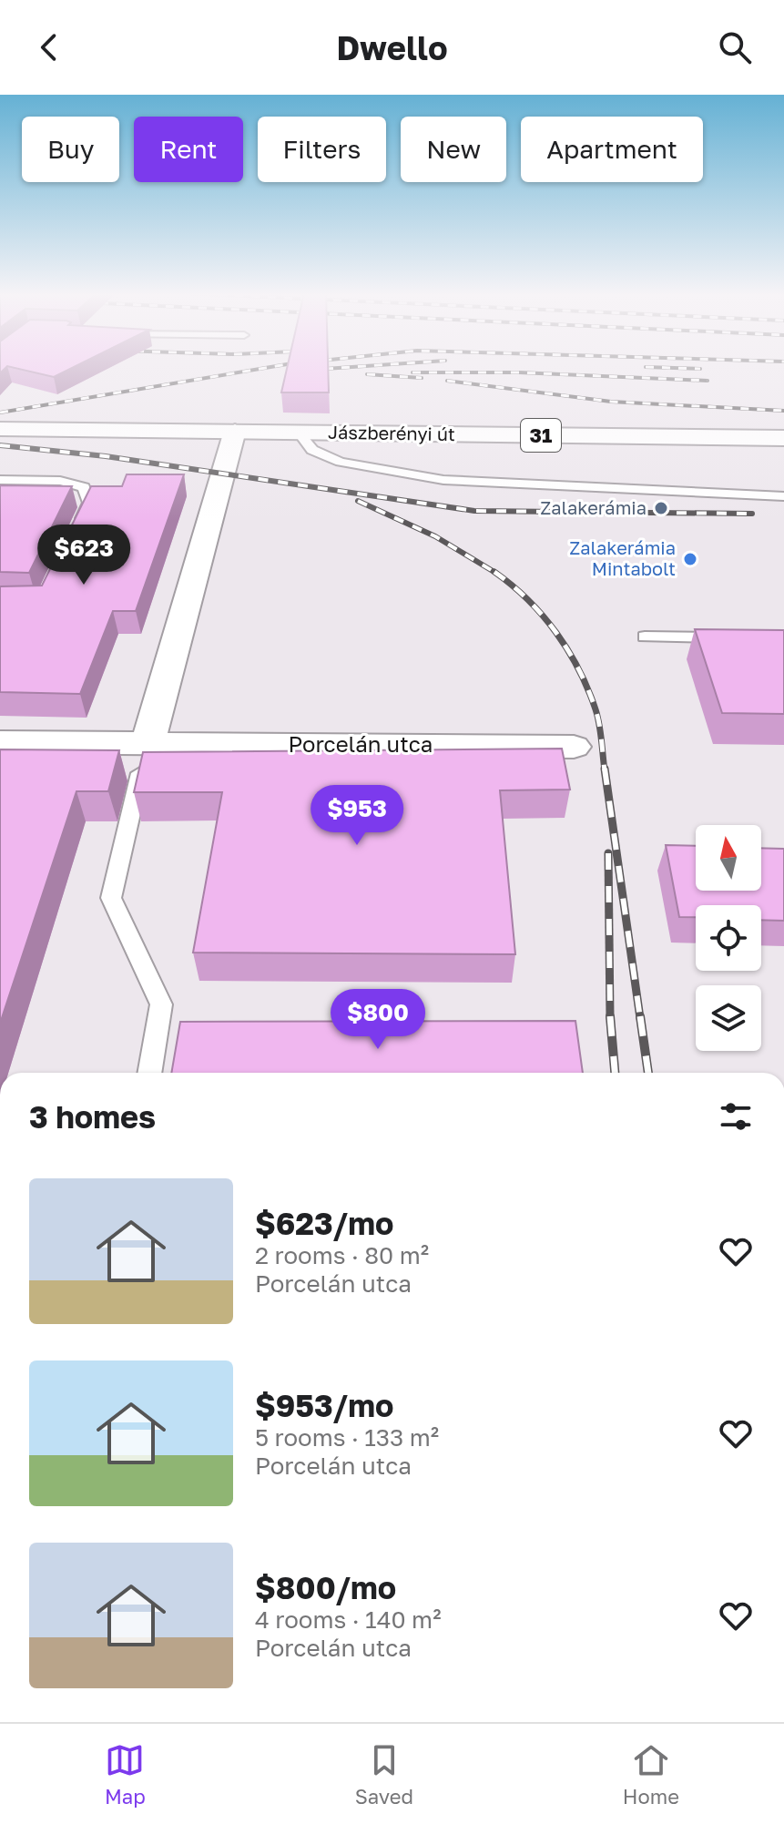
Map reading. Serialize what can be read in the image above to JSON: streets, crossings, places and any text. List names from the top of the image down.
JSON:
{
  "streets": {
    "street": ["Jászberényi út", "31", "Porcelán utca"]
  },
  "places": ["Zalakerámia", "Zalakerámia Mintabolt"],
  "north": "top",
  "page": {
    "header": "Dwello",
    "chip": [
      "Buy",
      "Rent",
      "Filters",
      "New",
      "Apartment"
    ],
    "price": ["$623", "$953", "$800"],
    "heading": "3 homes",
    "list": [
      {
        "name": "$623/mo",
        "note": "2 rooms · 80 m² · Porcelán utca"
      },
      {
        "name": "$953/mo",
        "note": "5 rooms · 133 m² · Porcelán utca"
      },
      {
        "name": "$800/mo",
        "note": "4 rooms · 140 m² · Porcelán utca"
      }
    ],
    "tabs": ["Map", "Saved", "Home"]
  }
}
